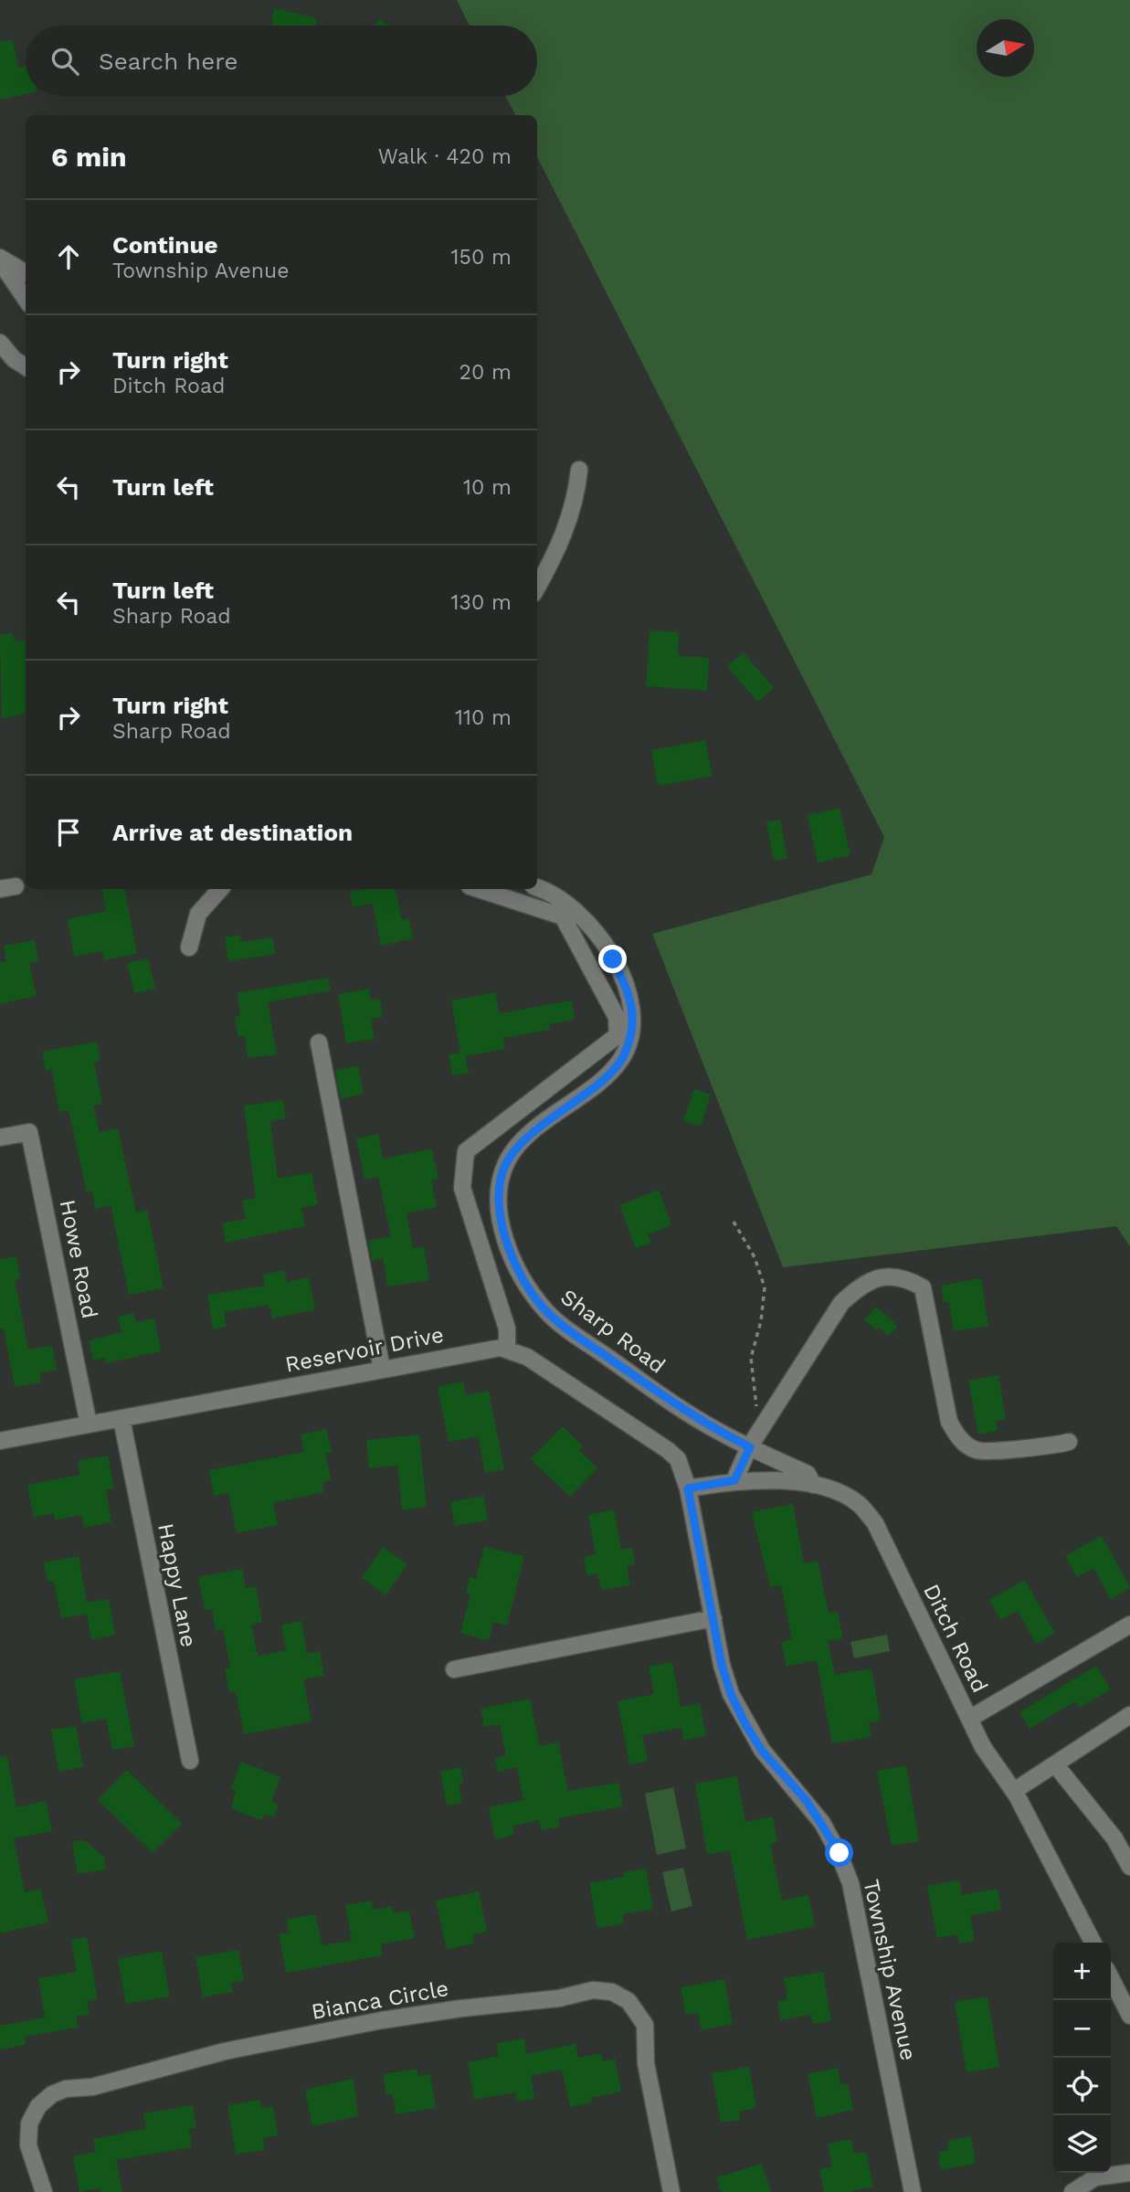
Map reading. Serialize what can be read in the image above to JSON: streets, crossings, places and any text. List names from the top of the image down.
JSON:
{
  "streets": {
    "street": [
      "Howe Road",
      "Sharp Road",
      "Reservoir Drive",
      "Happy Lane",
      "Ditch Road",
      "Township Avenue",
      "Bianca Circle"
    ]
  },
  "crossings": [
    ["Howe Road", "Reservoir Drive"],
    ["Sharp Road", "Ditch Road"],
    ["Reservoir Drive", "Happy Lane"],
    ["Reservoir Drive", "Ditch Road"],
    ["Reservoir Drive", "Township Avenue"],
    ["Ditch Road", "Township Avenue"]
  ],
  "north": "right",
  "page": {
    "search": "Search here",
    "heading": ["6 min", "Walk · 420 m"],
    "list": [
      ["Continue", "Township Avenue", "150 m"],
      ["Turn right", "Ditch Road", "20 m"],
      ["Turn left", "10 m"],
      ["Turn left", "Sharp Road", "130 m"],
      ["Turn right", "Sharp Road", "110 m"],
      "Arrive at destination"
    ],
    "map_buttons": ["+", "−"]
  }
}
